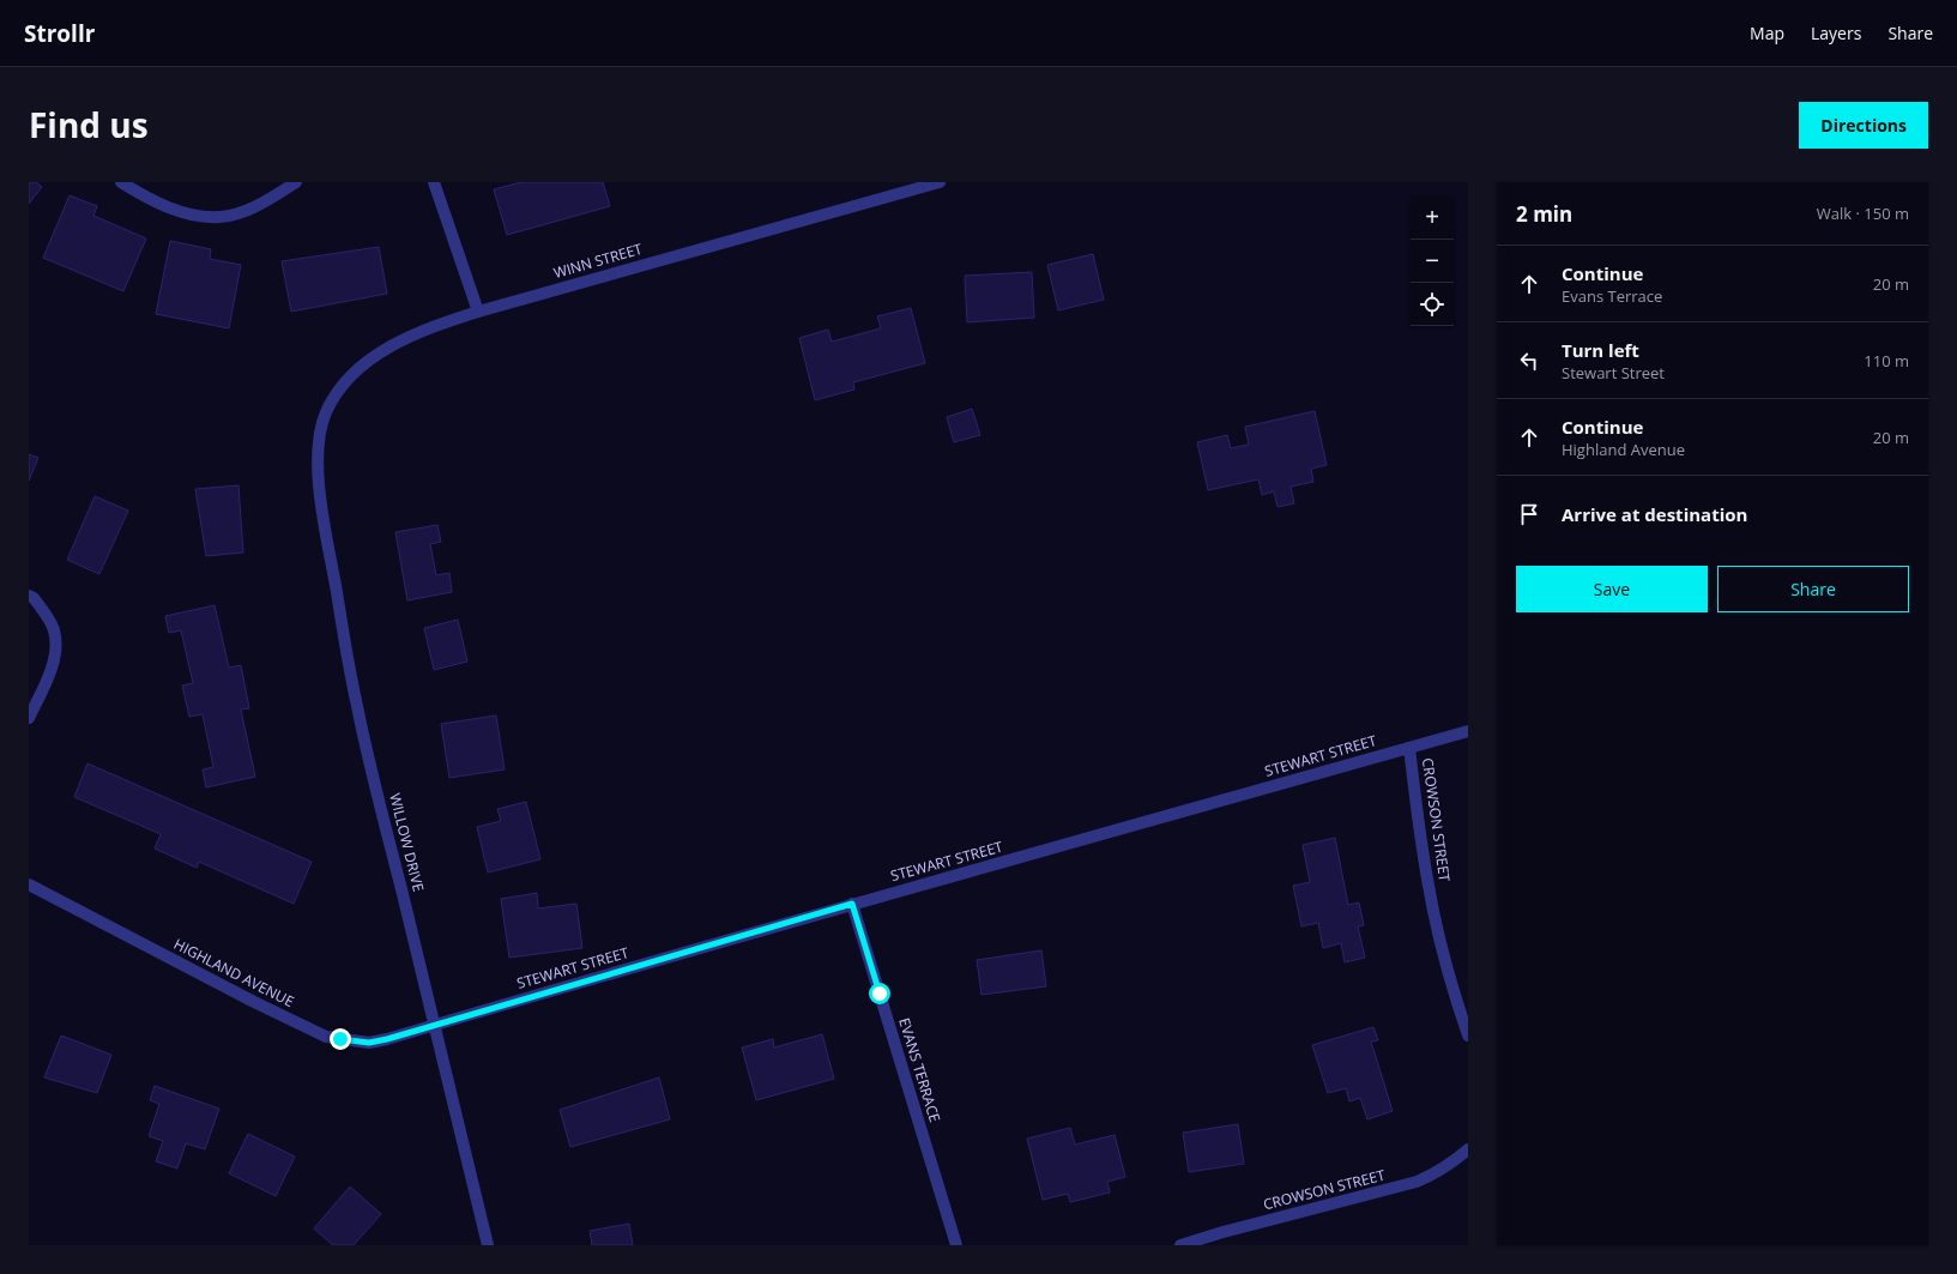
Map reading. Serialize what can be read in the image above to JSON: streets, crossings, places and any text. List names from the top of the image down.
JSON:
{
  "streets": {
    "street": [
      "WINN STREET",
      "STEWART STREET",
      "CROWSON STREET",
      "WILLOW DRIVE",
      "HIGHLAND AVENUE",
      "EVANS TERRACE"
    ]
  },
  "crossings": [
    ["WINN STREET", "WILLOW DRIVE"],
    ["STEWART STREET", "CROWSON STREET"],
    ["STEWART STREET", "WILLOW DRIVE"],
    ["STEWART STREET", "HIGHLAND AVENUE"],
    ["STEWART STREET", "EVANS TERRACE"],
    ["WILLOW DRIVE", "HIGHLAND AVENUE"]
  ],
  "page": {
    "header": "Strollr",
    "nav": ["Map", "Layers", "Share"],
    "title": "Find us",
    "buttons": [
      "Directions",
      ["Save", "Share"]
    ],
    "heading": ["2 min", "Walk · 150 m"],
    "map_buttons": ["+", "−"],
    "list": [
      ["Continue", "Evans Terrace", "20 m"],
      ["Turn left", "Stewart Street", "110 m"],
      ["Continue", "Highland Avenue", "20 m"],
      "Arrive at destination"
    ]
  }
}
